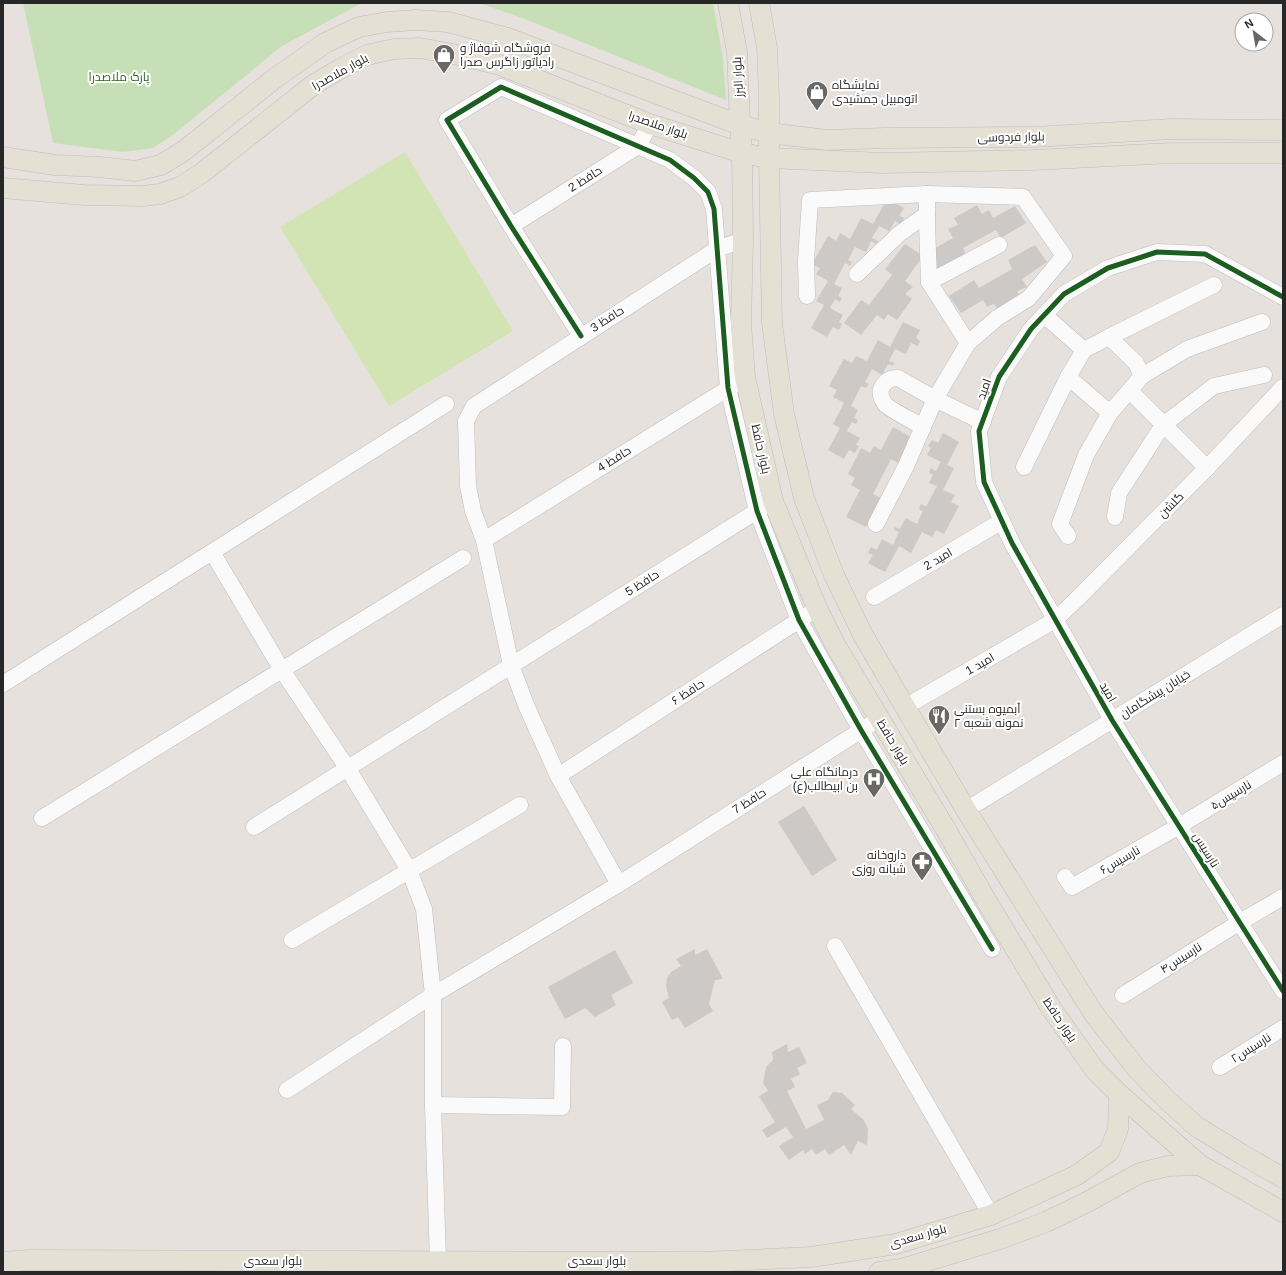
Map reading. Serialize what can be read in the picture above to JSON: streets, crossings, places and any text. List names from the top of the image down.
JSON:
{
  "streets": {
    "main road": [
      "بلوار ملاصدرا",
      "بلوار البرز",
      "بلوار فردوسی",
      "بلوار حافظ",
      "بلوار سعدی"
    ],
    "street": [
      "حافظ 2",
      "حافظ 3",
      "امید",
      "حافظ 4",
      "گلشن",
      "امید 2",
      "حافظ 5",
      "امید 1",
      "حافظ ۶",
      "خیابان پیشگامان",
      "نارسیس۵",
      "حافظ 7",
      "نارسیس",
      "نارسیس۶",
      "نارسیس۴",
      "نارسیس۲"
    ]
  },
  "crossings": [
    ["بلوار ملاصدرا", "بلوار البرز"],
    ["بلوار ملاصدرا", "بلوار فردوسی"],
    ["بلوار ملاصدرا", "حافظ 2"],
    ["بلوار ملاصدرا", "بلوار حافظ"],
    ["بلوار البرز", "بلوار فردوسی"],
    ["بلوار البرز", "بلوار حافظ"],
    ["بلوار فردوسی", "بلوار حافظ"],
    ["حافظ 3", "بلوار حافظ"],
    ["حافظ 3", "حافظ 4"],
    ["امید", "گلشن"],
    ["امید", "امید 2"],
    ["امید", "امید 1"],
    ["امید", "خیابان پیشگامان"],
    ["امید", "نارسیس"],
    ["بلوار حافظ", "حافظ 4"],
    ["بلوار حافظ", "حافظ 5"],
    ["بلوار حافظ", "حافظ ۶"],
    ["بلوار حافظ", "حافظ 7"],
    ["بلوار حافظ", "بلوار سعدی"],
    ["گلشن", "امید 1"],
    ["خیابان پیشگامان", "نارسیس"],
    ["نارسیس۵", "نارسیس"],
    ["نارسیس۵", "نارسیس۶"],
    ["نارسیس", "نارسیس۶"],
    ["نارسیس", "نارسیس۴"]
  ],
  "parks": ["پارک ملاصدرا"],
  "places": {
    "shop": ["فروشگاه شوفاژ و رادیاتور زاگرس صدرا", "نمایشگاه اتومبیل جمشیدی"],
    "restaurant": ["آبمیوه بستنی نمونه شعبه ۲"],
    "hospital": ["درمانگاه علی بن ابیطالب(ع)"],
    "pharmacy": ["داروخانه شبانه روزی"]
  },
  "north": "top left"
}
